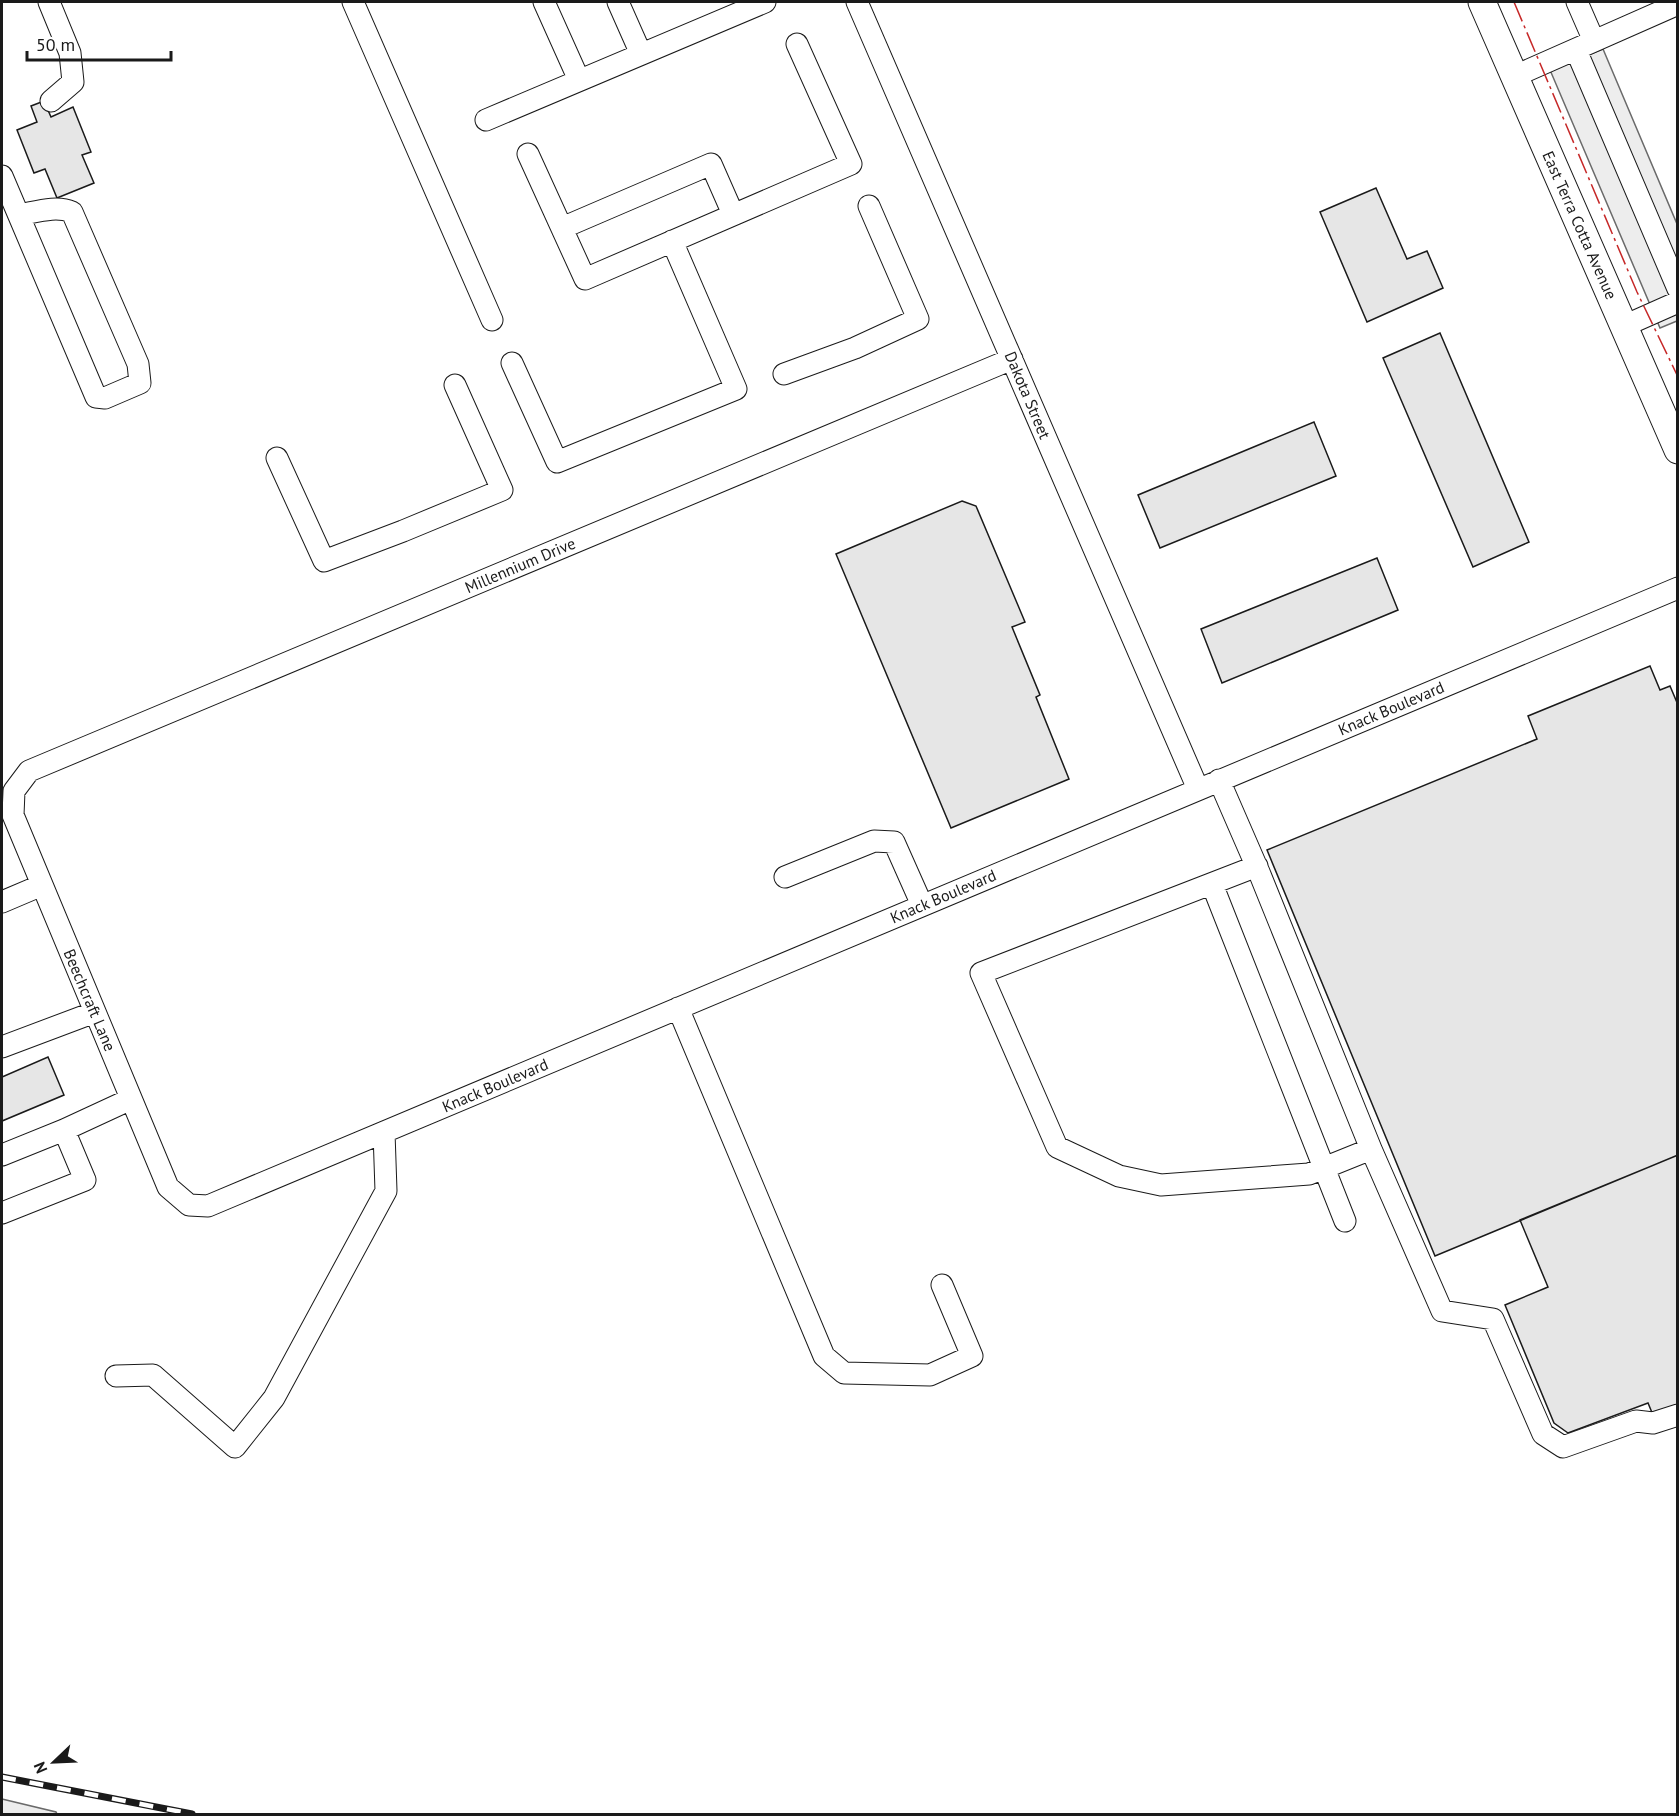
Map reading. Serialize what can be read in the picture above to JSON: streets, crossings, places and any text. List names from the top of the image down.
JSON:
{
  "streets": {
    "main road": ["East Terra Cotta Avenue"],
    "street": [
      "Dakota Street",
      "Millennium Drive",
      "Knack Boulevard",
      "Beechcraft Lane"
    ]
  },
  "crossings": [
    ["Dakota Street", "Millennium Drive"],
    ["Dakota Street", "Knack Boulevard"],
    ["Millennium Drive", "Beechcraft Lane"],
    ["Knack Boulevard", "Beechcraft Lane"]
  ],
  "scale_bar": "50 m",
  "north": "bottom left"
}
